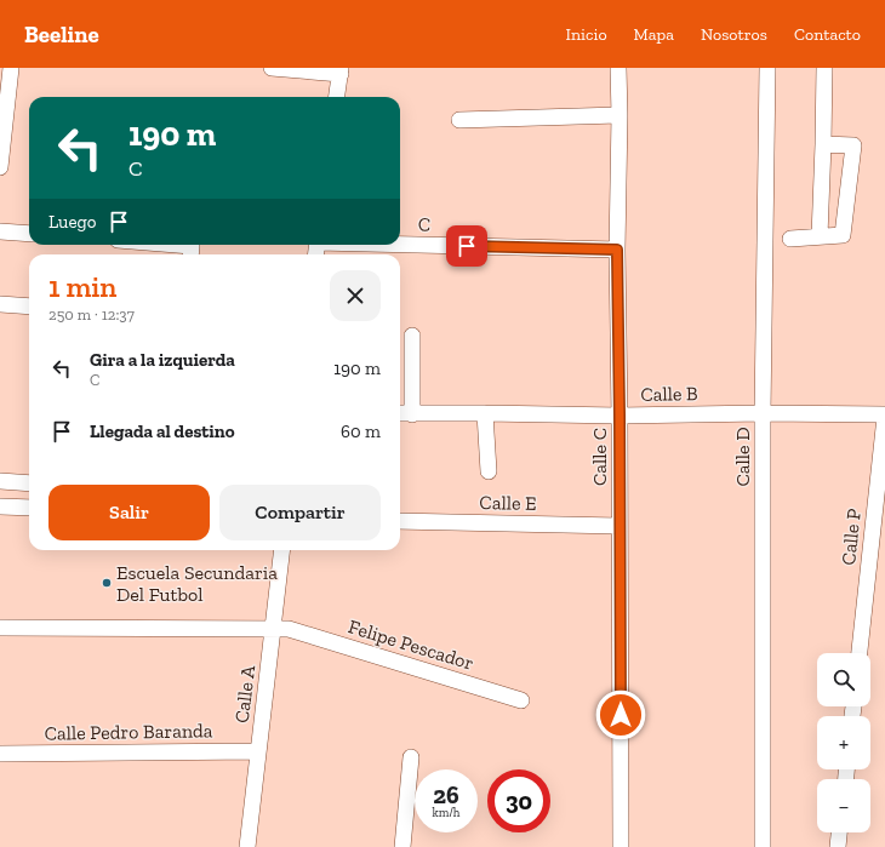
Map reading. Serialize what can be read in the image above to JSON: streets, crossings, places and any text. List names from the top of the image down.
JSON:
{
  "streets": {
    "street": [
      "C",
      "Calle B",
      "Calle C",
      "Calle D",
      "Calle E",
      "Calle P",
      "Felipe Pescador",
      "Calle A",
      "Calle Pedro Baranda"
    ]
  },
  "crossings": [
    ["C", "Calle C"],
    ["Calle B", "Calle C"],
    ["Calle B", "Calle D"],
    ["Calle B", "Calle P"],
    ["Calle C", "Calle E"],
    ["Felipe Pescador", "Calle A"],
    ["Calle A", "Calle Pedro Baranda"]
  ],
  "places": ["Escuela Secundaria Del Futbol"],
  "page": {
    "header": "Beeline",
    "nav": [
      "Inicio",
      "Mapa",
      "Nosotros",
      "Contacto"
    ],
    "turn": ["190 m", "C"],
    "then": "Luego",
    "heading": ["1 min", "250 m · 12:37"],
    "list": [
      {
        "name": "Gira a la izquierda",
        "note": "C",
        "value": "190 m"
      },
      {
        "name": "Llegada al destino",
        "value": "60 m"
      }
    ],
    "buttons": ["Salir", "Compartir"],
    "map_buttons": ["+", "−"],
    "speed": "26 km/h",
    "limit": "30"
  }
}
